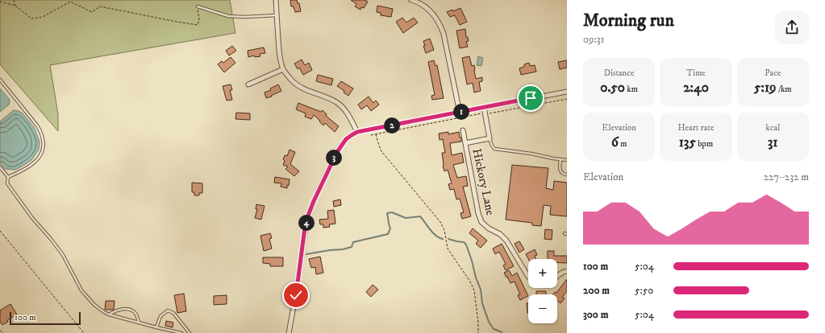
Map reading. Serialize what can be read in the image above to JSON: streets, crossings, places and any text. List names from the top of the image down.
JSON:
{
  "streets": {
    "street": ["Hickory Lane"]
  },
  "scale_bar": "100 m",
  "page": {
    "heading": ["Morning run", "09:31"],
    "stats": [
      ["Distance", "0.50 km"],
      ["Time", "2:40"],
      ["Pace", "5:19 /km"],
      ["Elevation", "6 m"],
      ["Heart rate", "135 bpm"],
      ["kcal", "31"]
    ],
    "pins": [
      "1",
      "2",
      "3",
      "4"
    ],
    "chart": ["Elevation", "227–232 m"],
    "list": [
      {
        "name": "100 m",
        "note": "5:04"
      },
      {
        "name": "200 m",
        "note": "5:50"
      },
      {
        "name": "300 m",
        "note": "5:04"
      }
    ],
    "map_buttons": ["+", "−"],
    "scale": "100 m"
  }
}
